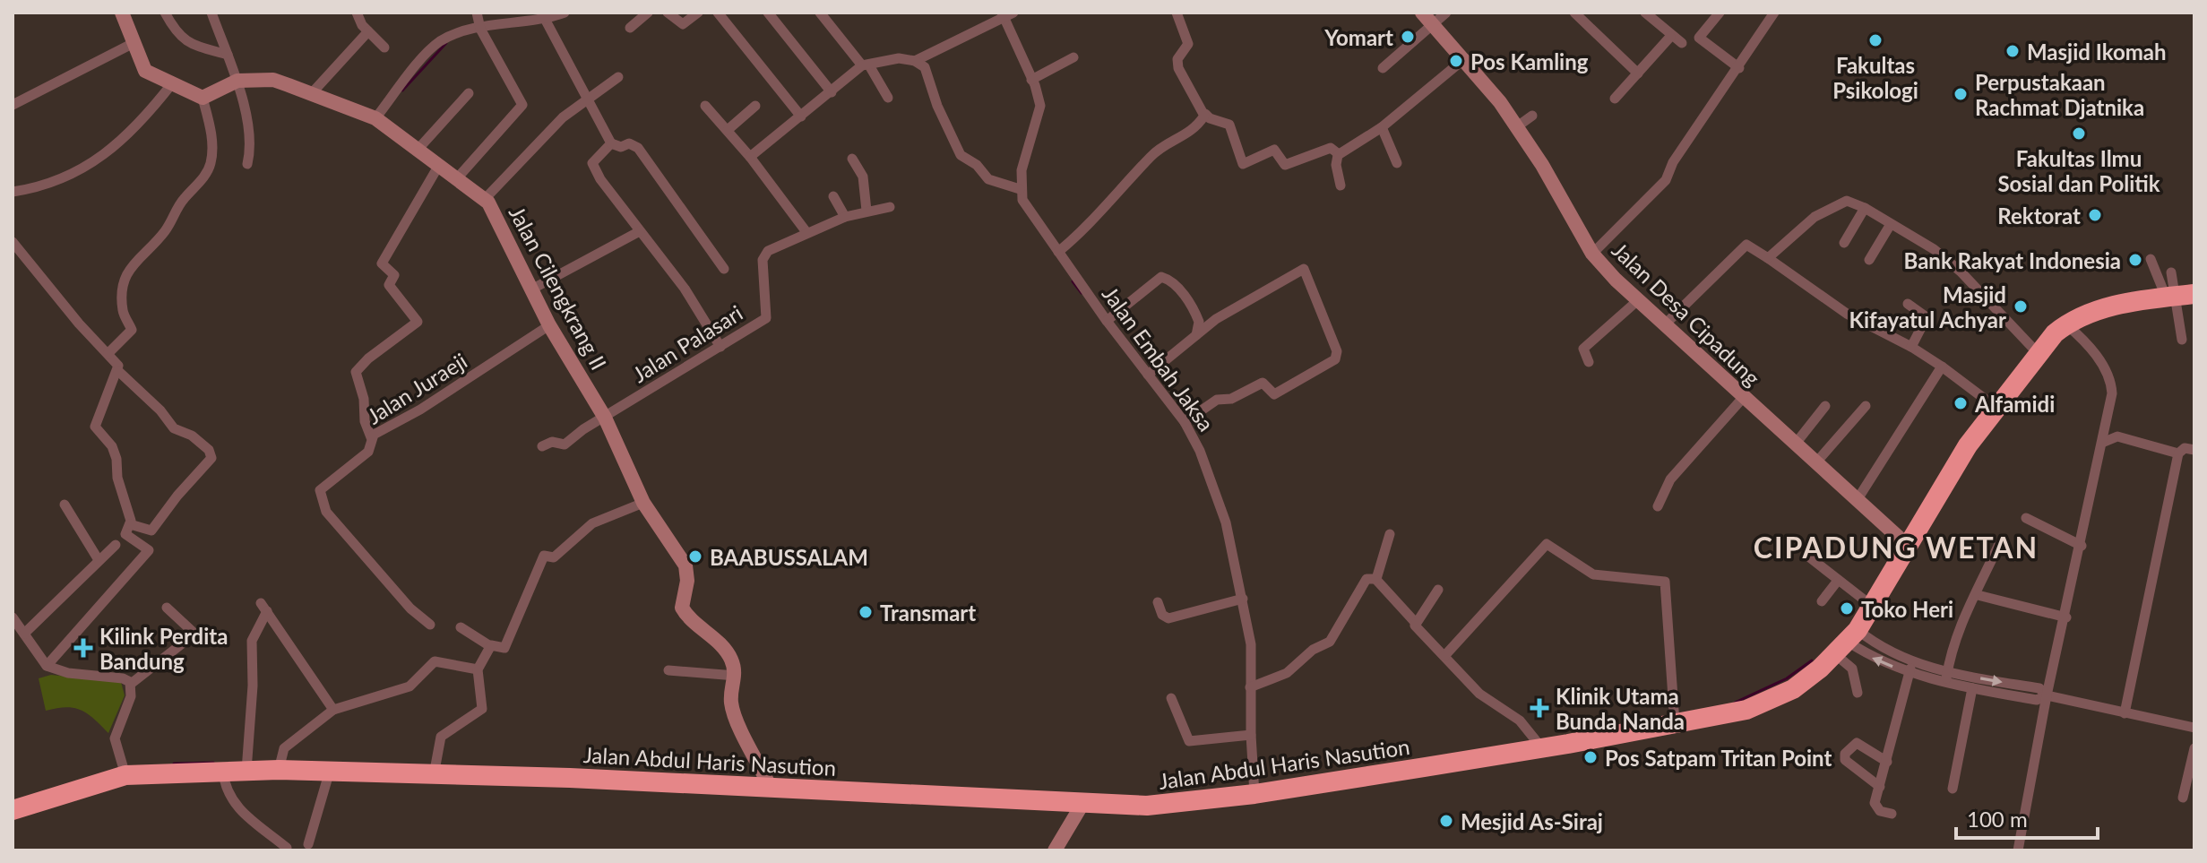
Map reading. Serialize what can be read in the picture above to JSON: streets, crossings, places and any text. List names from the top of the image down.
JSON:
{
  "streets": {
    "highway": ["Jalan Abdul Haris Nasution"],
    "street": [
      "Jalan Cilengkrang II",
      "Jalan Desa Cipadung",
      "Jalan Palasari",
      "Jalan Embah Jaksa",
      "Jalan Juraeji"
    ]
  },
  "crossings": [
    ["Jalan Cilengkrang II", "Jalan Palasari"],
    ["Jalan Cilengkrang II", "Jalan Juraeji"],
    ["Jalan Cilengkrang II", "Jalan Abdul Haris Nasution"],
    ["Jalan Desa Cipadung", "Jalan Abdul Haris Nasution"],
    ["Jalan Embah Jaksa", "Jalan Abdul Haris Nasution"]
  ],
  "districts": ["CIPADUNG WETAN"],
  "places": {
    "other": [
      "Yomart",
      "Fakultas Psikologi",
      "Masjid Ikomah",
      "Pos Kamling",
      "Perpustakaan Rachmat Djatnika",
      "Fakultas Ilmu Sosial dan Politik",
      "Rektorat",
      "Bank Rakyat Indonesia",
      "Masjid Kifayatul Achyar",
      "Alfamidi",
      "BAABUSSALAM",
      "Toko Heri",
      "Transmart",
      "Pos Satpam Tritan Point",
      "Mesjid As-Siraj"
    ],
    "health": ["Kilink Perdita Bandung", "Klinik Utama Bunda Nanda"]
  },
  "scale_bar": "100 m"
}
